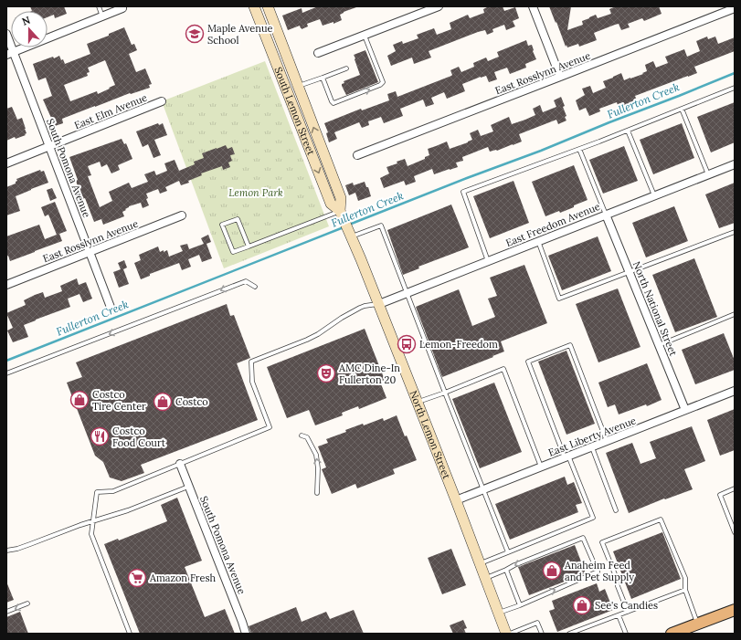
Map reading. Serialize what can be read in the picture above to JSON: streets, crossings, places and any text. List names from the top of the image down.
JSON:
{
  "streets": {
    "street": [
      "East Rosslynn Avenue",
      "South Lemon Street",
      "East Elm Avenue",
      "South Pomona Avenue",
      "East Freedom Avenue",
      "North National Street",
      "North Lemon Street",
      "East Liberty Avenue"
    ]
  },
  "crossings": [
    ["East Rosslynn Avenue", "South Pomona Avenue"],
    ["South Lemon Street", "North Lemon Street"],
    ["East Elm Avenue", "South Pomona Avenue"],
    ["East Freedom Avenue", "North National Street"],
    ["East Freedom Avenue", "North Lemon Street"],
    ["North National Street", "East Liberty Avenue"],
    ["North Lemon Street", "East Liberty Avenue"]
  ],
  "water": ["Fullerton Creek"],
  "parks": ["Lemon Park"],
  "places": {
    "school or university": ["Maple Avenue School"],
    "bus stop": ["Lemon-Freedom"],
    "theatre": ["AMC Dine-In Fullerton 20"],
    "shop": [
      "Costco Tire Center",
      "Costco",
      "Anaheim Feed and Pet Supply",
      "See's Candies"
    ],
    "restaurant": ["Costco Food Court"],
    "supermarket": ["Amazon Fresh"]
  },
  "north": "top"
}
